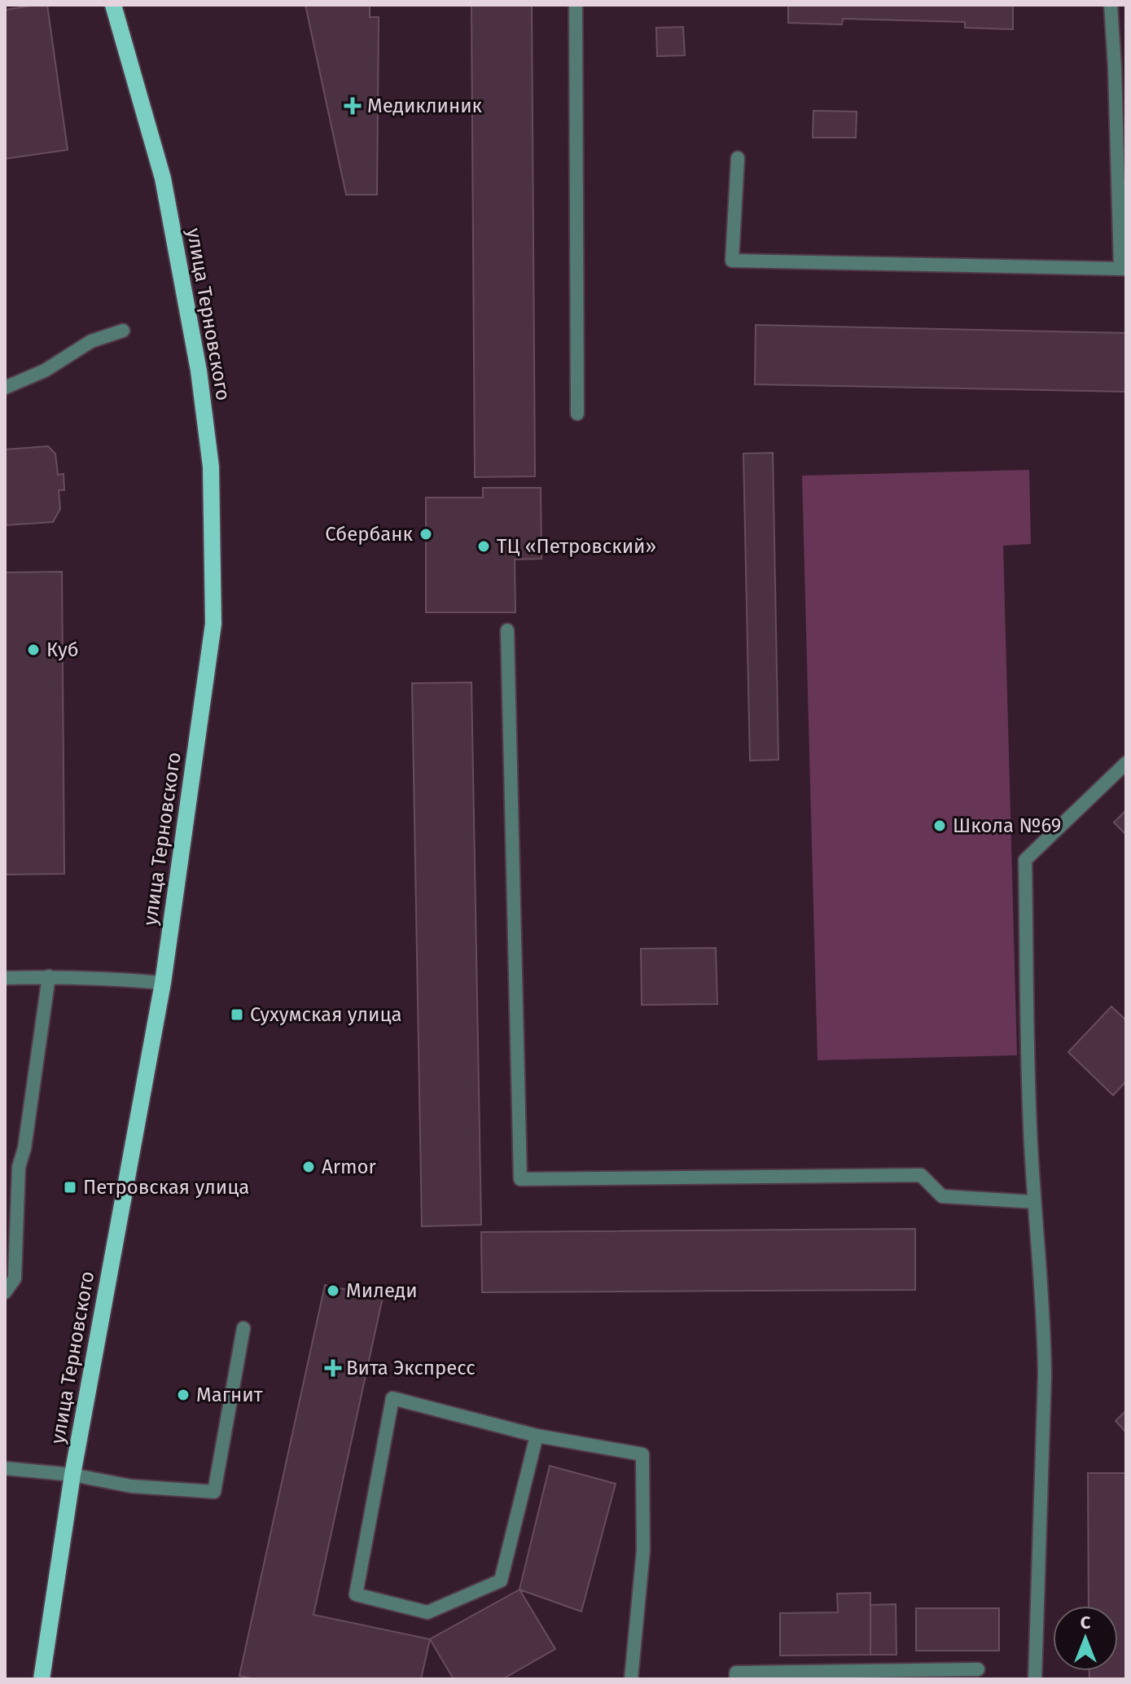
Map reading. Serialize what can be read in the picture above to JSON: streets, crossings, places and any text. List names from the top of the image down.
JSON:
{
  "streets": {
    "main road": ["улица Терновского"]
  },
  "places": {
    "health": ["Медиклиник", "Вита Экспресс"],
    "other": [
      "Сбербанк",
      "ТЦ «Петровский»",
      "Куб",
      "Школа №69",
      "Armor",
      "Миледи",
      "Магнит"
    ],
    "transit": ["Сухумская улица", "Петровская улица"]
  },
  "north": "top"
}
